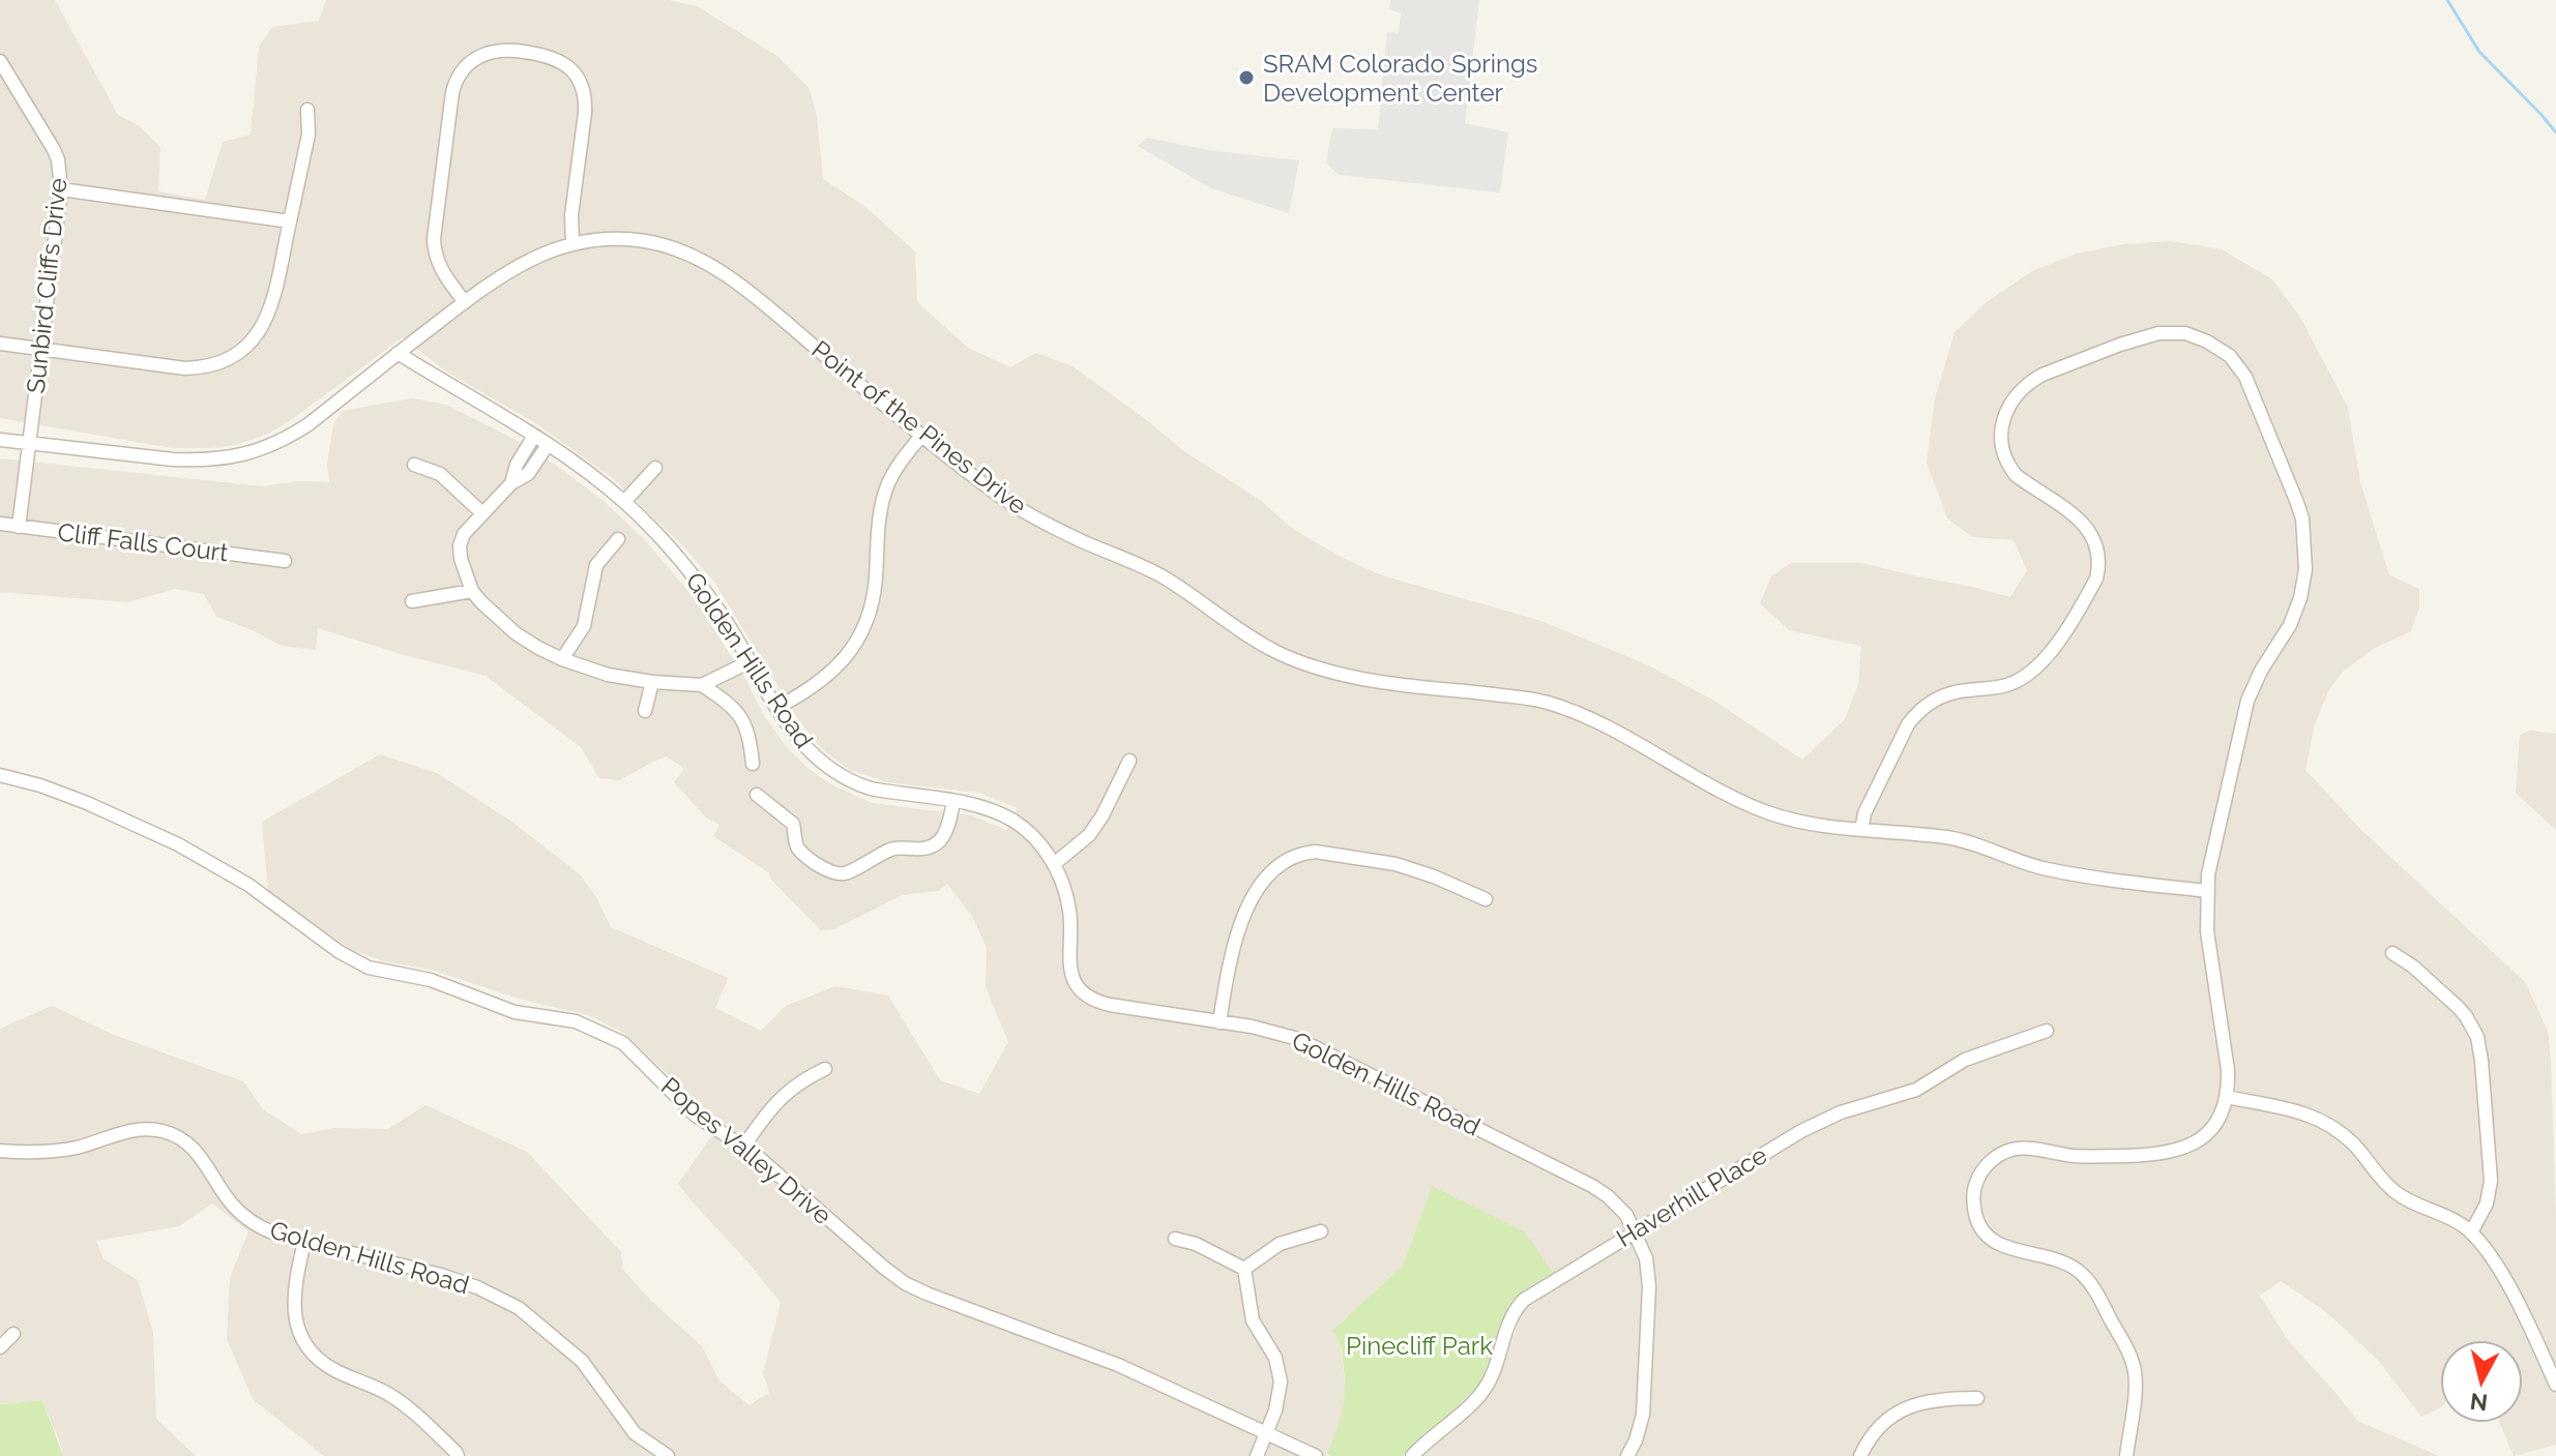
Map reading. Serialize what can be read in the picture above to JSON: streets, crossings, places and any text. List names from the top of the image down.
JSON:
{
  "streets": {
    "street": [
      "Sunbird Cliffs Drive",
      "Point of the Pines Drive",
      "Cliff Falls Court",
      "Golden Hills Road",
      "Popes Valley Drive",
      "Haverhill Place"
    ]
  },
  "crossings": [
    ["Sunbird Cliffs Drive", "Point of the Pines Drive"],
    ["Sunbird Cliffs Drive", "Cliff Falls Court"],
    ["Point of the Pines Drive", "Golden Hills Road"],
    ["Golden Hills Road", "Haverhill Place"]
  ],
  "parks": ["Pinecliff Park"],
  "places": ["SRAM Colorado Springs Development Center"],
  "north": "bottom"
}
